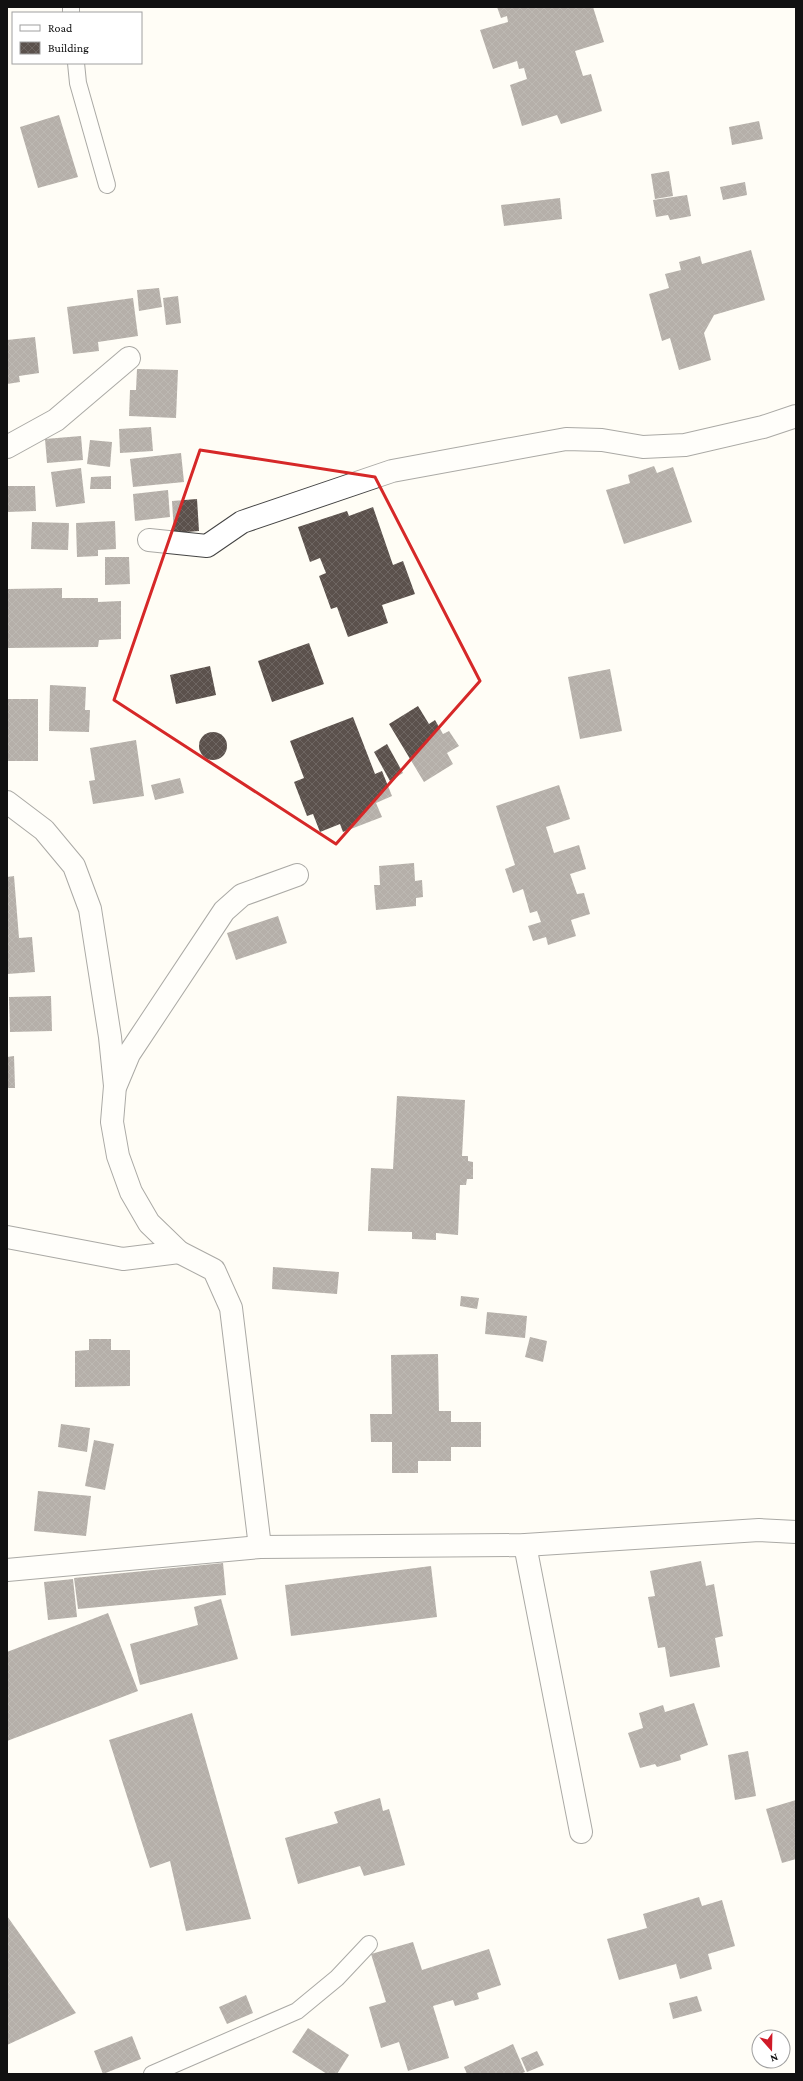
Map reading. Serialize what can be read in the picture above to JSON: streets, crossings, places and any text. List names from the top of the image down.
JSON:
{
  "legend": ["Road", "Building"],
  "north": "bottom"
}
